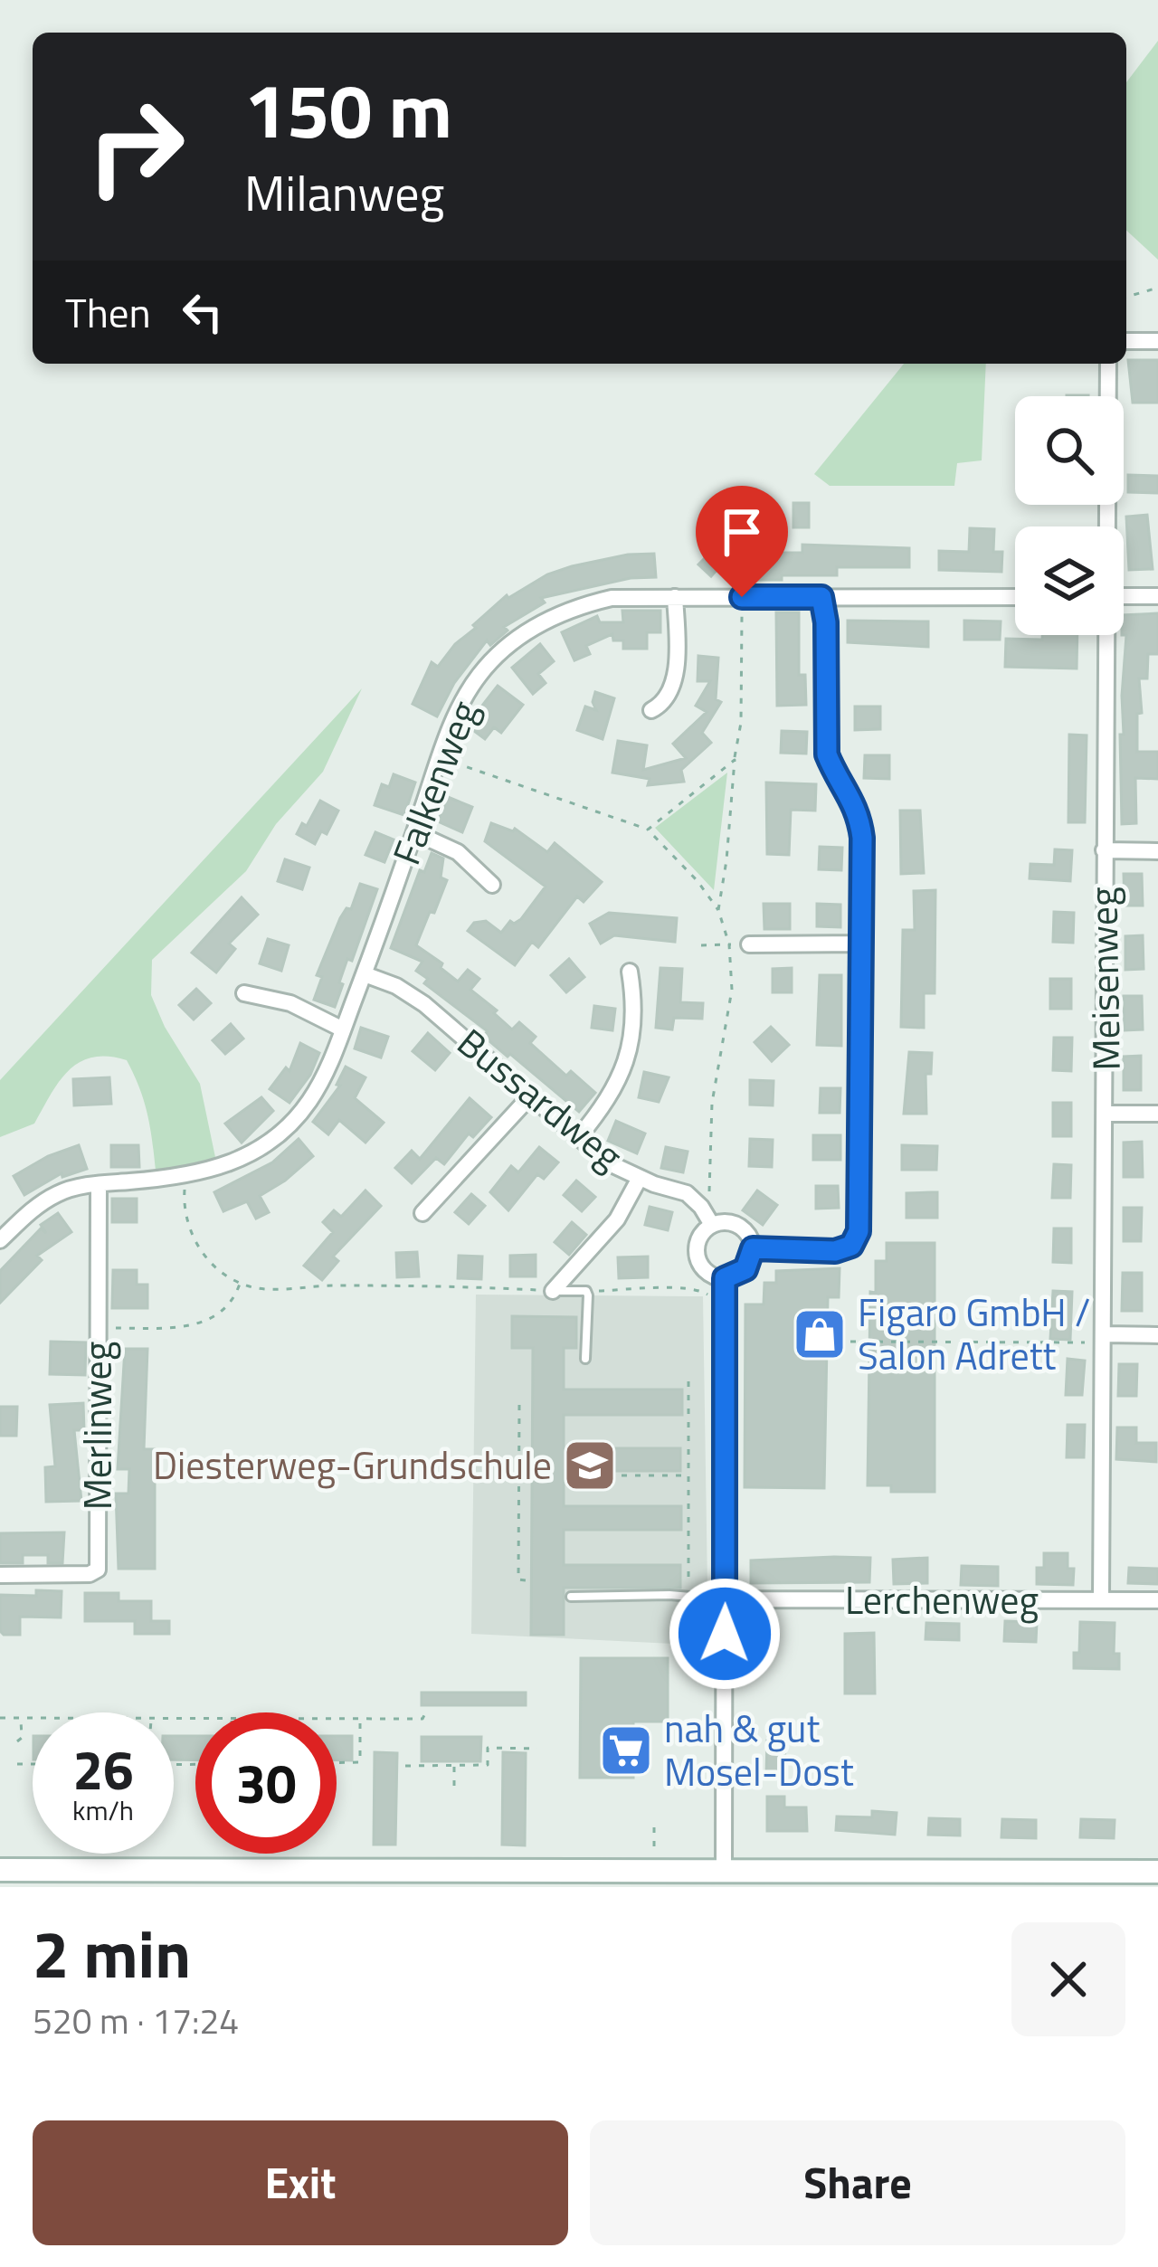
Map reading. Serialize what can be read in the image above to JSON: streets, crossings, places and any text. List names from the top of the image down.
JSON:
{
  "streets": {
    "street": [
      "Falkenweg",
      "Meisenweg",
      "Bussardweg",
      "Merlinweg",
      "Lerchenweg"
    ]
  },
  "crossings": [
    ["Falkenweg", "Bussardweg"],
    ["Falkenweg", "Merlinweg"],
    ["Meisenweg", "Lerchenweg"]
  ],
  "places": {
    "shop": ["Figaro GmbH / Salon Adrett"],
    "school or university": ["Diesterweg-Grundschule"],
    "supermarket": ["nah & gut Mosel-Dost"]
  },
  "page": {
    "turn": ["150 m", "Milanweg"],
    "then": "Then",
    "speed": "26 km/h",
    "limit": "30",
    "heading": ["2 min", "520 m · 17:24"],
    "buttons": ["Exit", "Share"]
  }
}
